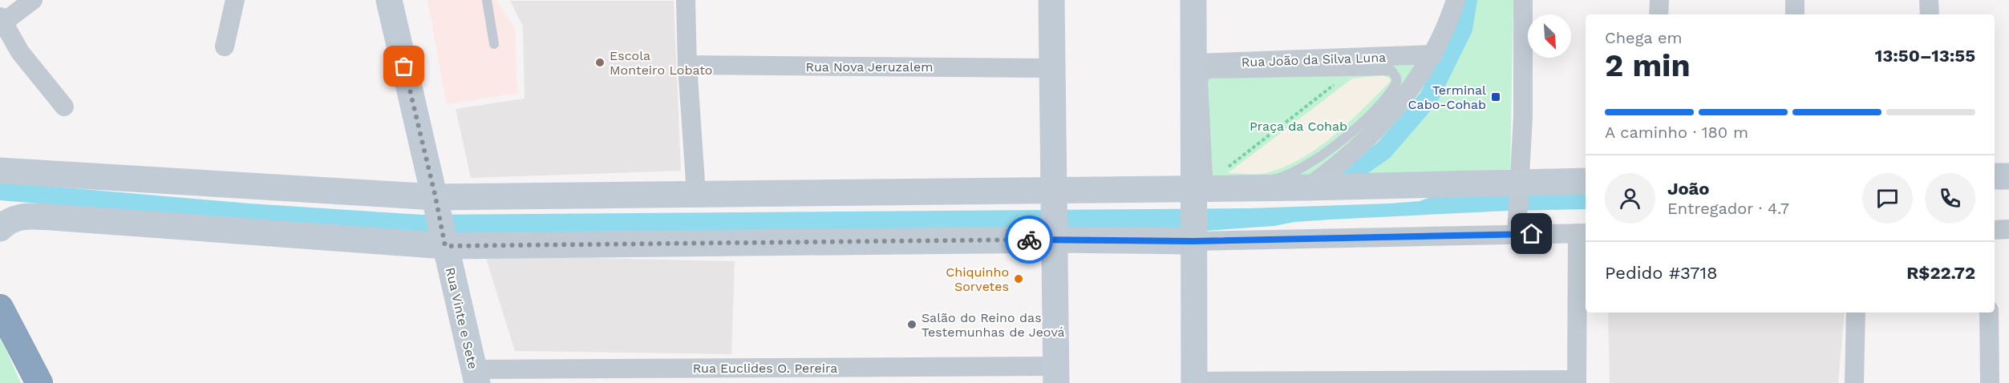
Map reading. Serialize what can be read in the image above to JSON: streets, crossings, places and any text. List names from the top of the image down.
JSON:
{
  "streets": {
    "street": [
      "Rua João da Silva Luna",
      "Rua Nova Jeruzalem",
      "Rua Vinte e Sete",
      "Rua Euclides O. Pereira"
    ]
  },
  "crossings": [
    ["Rua Vinte e Sete", "Rua Euclides O. Pereira"]
  ],
  "parks": ["Praça da Cohab"],
  "places": {
    "other": ["Escola Monteiro Lobato", "Chiquinho Sorvetes", "Salão do Reino das Testemunhas de Jeová"],
    "transit": ["Terminal Cabo-Cohab"]
  },
  "north": "bottom right",
  "page": {
    "heading": ["2 min", "Chega em", "13:50–13:55"],
    "panel": [
      "João",
      "Entregador · 4.7",
      "Pedido #3718",
      "R$22.72"
    ],
    "bar": "A caminho · 180 m"
  }
}
